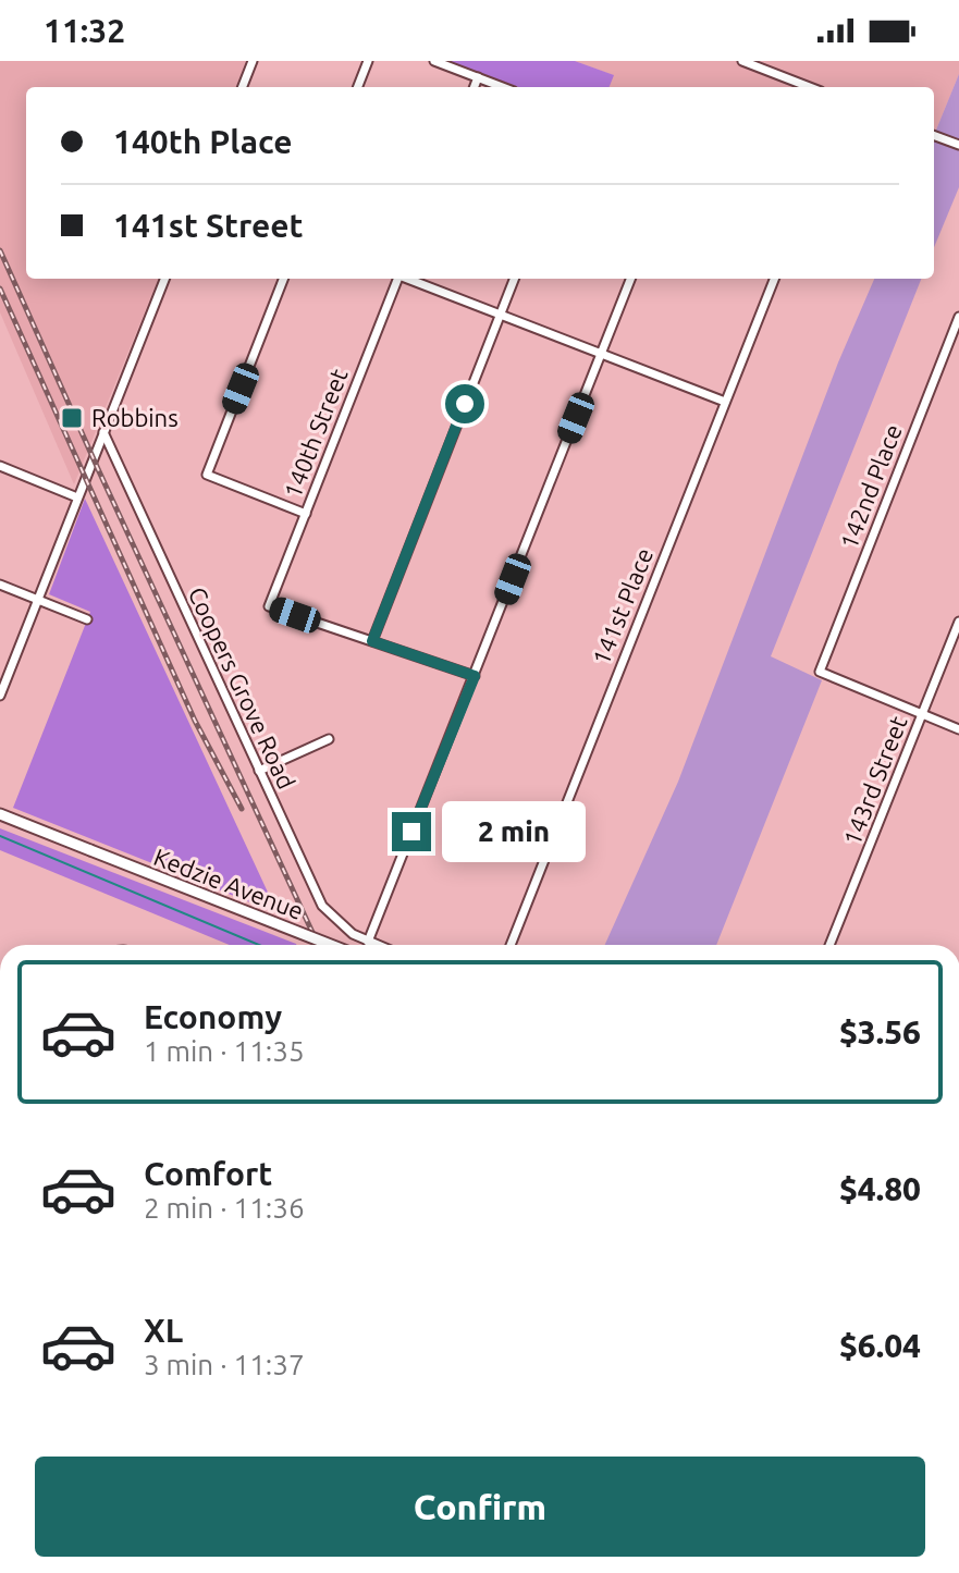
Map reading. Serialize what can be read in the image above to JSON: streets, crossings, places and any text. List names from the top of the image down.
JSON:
{
  "streets": {
    "main road": ["Kedzie Avenue"],
    "street": [
      "140th Street",
      "142nd Place",
      "141st Place",
      "Coopers Grove Road",
      "143rd Street"
    ]
  },
  "crossings": [
    ["142nd Place", "143rd Street"]
  ],
  "places": {
    "transit": ["Robbins"]
  },
  "page": {
    "status": "11:32",
    "banner": ["140th Place", "141st Street"],
    "bubble": "2 min",
    "list": [
      {
        "name": "Economy",
        "note": "1 min · 11:35",
        "value": "$3.56"
      },
      {
        "name": "Comfort",
        "note": "2 min · 11:36",
        "value": "$4.80"
      },
      {
        "name": "XL",
        "note": "3 min · 11:37",
        "value": "$6.04"
      }
    ],
    "buttons": "Confirm"
  }
}
